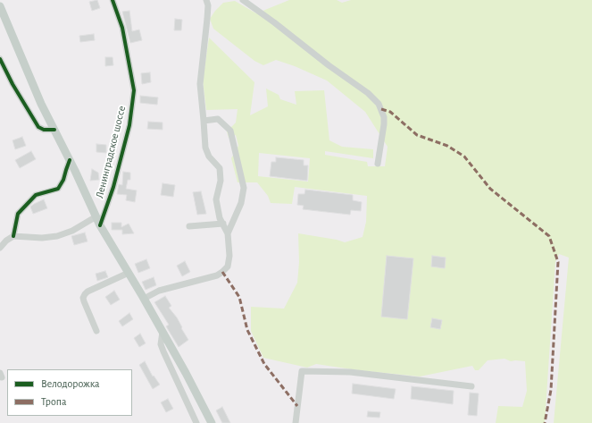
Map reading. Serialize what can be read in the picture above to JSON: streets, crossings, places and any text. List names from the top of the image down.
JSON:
{
  "streets": {
    "main road": ["Ленинградское шоссе"]
  },
  "legend": ["Велодорожка", "Тропа"]
}
